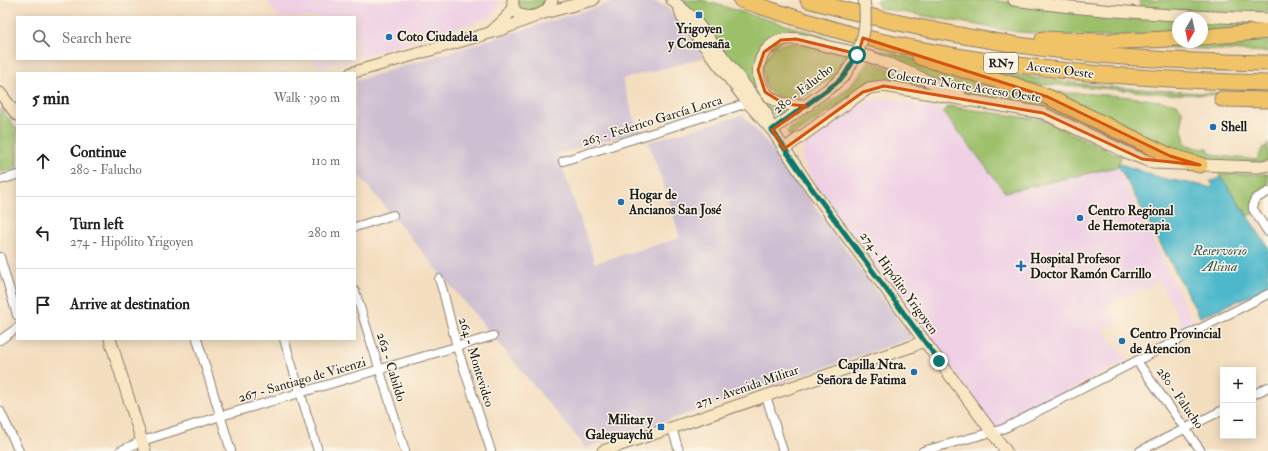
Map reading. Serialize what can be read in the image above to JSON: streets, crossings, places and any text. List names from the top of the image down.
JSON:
{
  "streets": {
    "highway": ["RN7", "Acceso Oeste"],
    "street": [
      "Colectora Norte Acceso Oeste",
      "280 - Falucho",
      "263 - Federico García Lorca",
      "274 - Hipólito Yrigoyen",
      "264 - Montevideo",
      "262 - Cabildo",
      "267 - Santiago de Vicenzi",
      "271 - Avenida Militar"
    ]
  },
  "crossings": [
    ["Colectora Norte Acceso Oeste", "274 - Hipólito Yrigoyen"],
    ["280 - Falucho", "274 - Hipólito Yrigoyen"],
    ["263 - Federico García Lorca", "274 - Hipólito Yrigoyen"],
    ["274 - Hipólito Yrigoyen", "271 - Avenida Militar"],
    ["264 - Montevideo", "267 - Santiago de Vicenzi"],
    ["262 - Cabildo", "267 - Santiago de Vicenzi"]
  ],
  "water": ["Reservorio Alsina"],
  "places": {
    "transit": ["Yrigoyen y Comesaña", "Militar y Galeguaychú"],
    "other": [
      "Coto Ciudadela",
      "Shell",
      "Hogar de Ancianos San José",
      "Centro Regional de Hemoterapia",
      "Centro Provincial de Atencion",
      "Capilla Ntra. Señora de Fatima"
    ],
    "health": ["Hospital Profesor Doctor Ramón Carrillo"]
  },
  "north": "bottom",
  "page": {
    "search": "Search here",
    "heading": ["5 min", "Walk · 390 m"],
    "list": [
      ["Continue", "280 - Falucho", "110 m"],
      ["Turn left", "274 - Hipólito Yrigoyen", "280 m"],
      "Arrive at destination"
    ],
    "map_buttons": ["+", "−"]
  }
}
